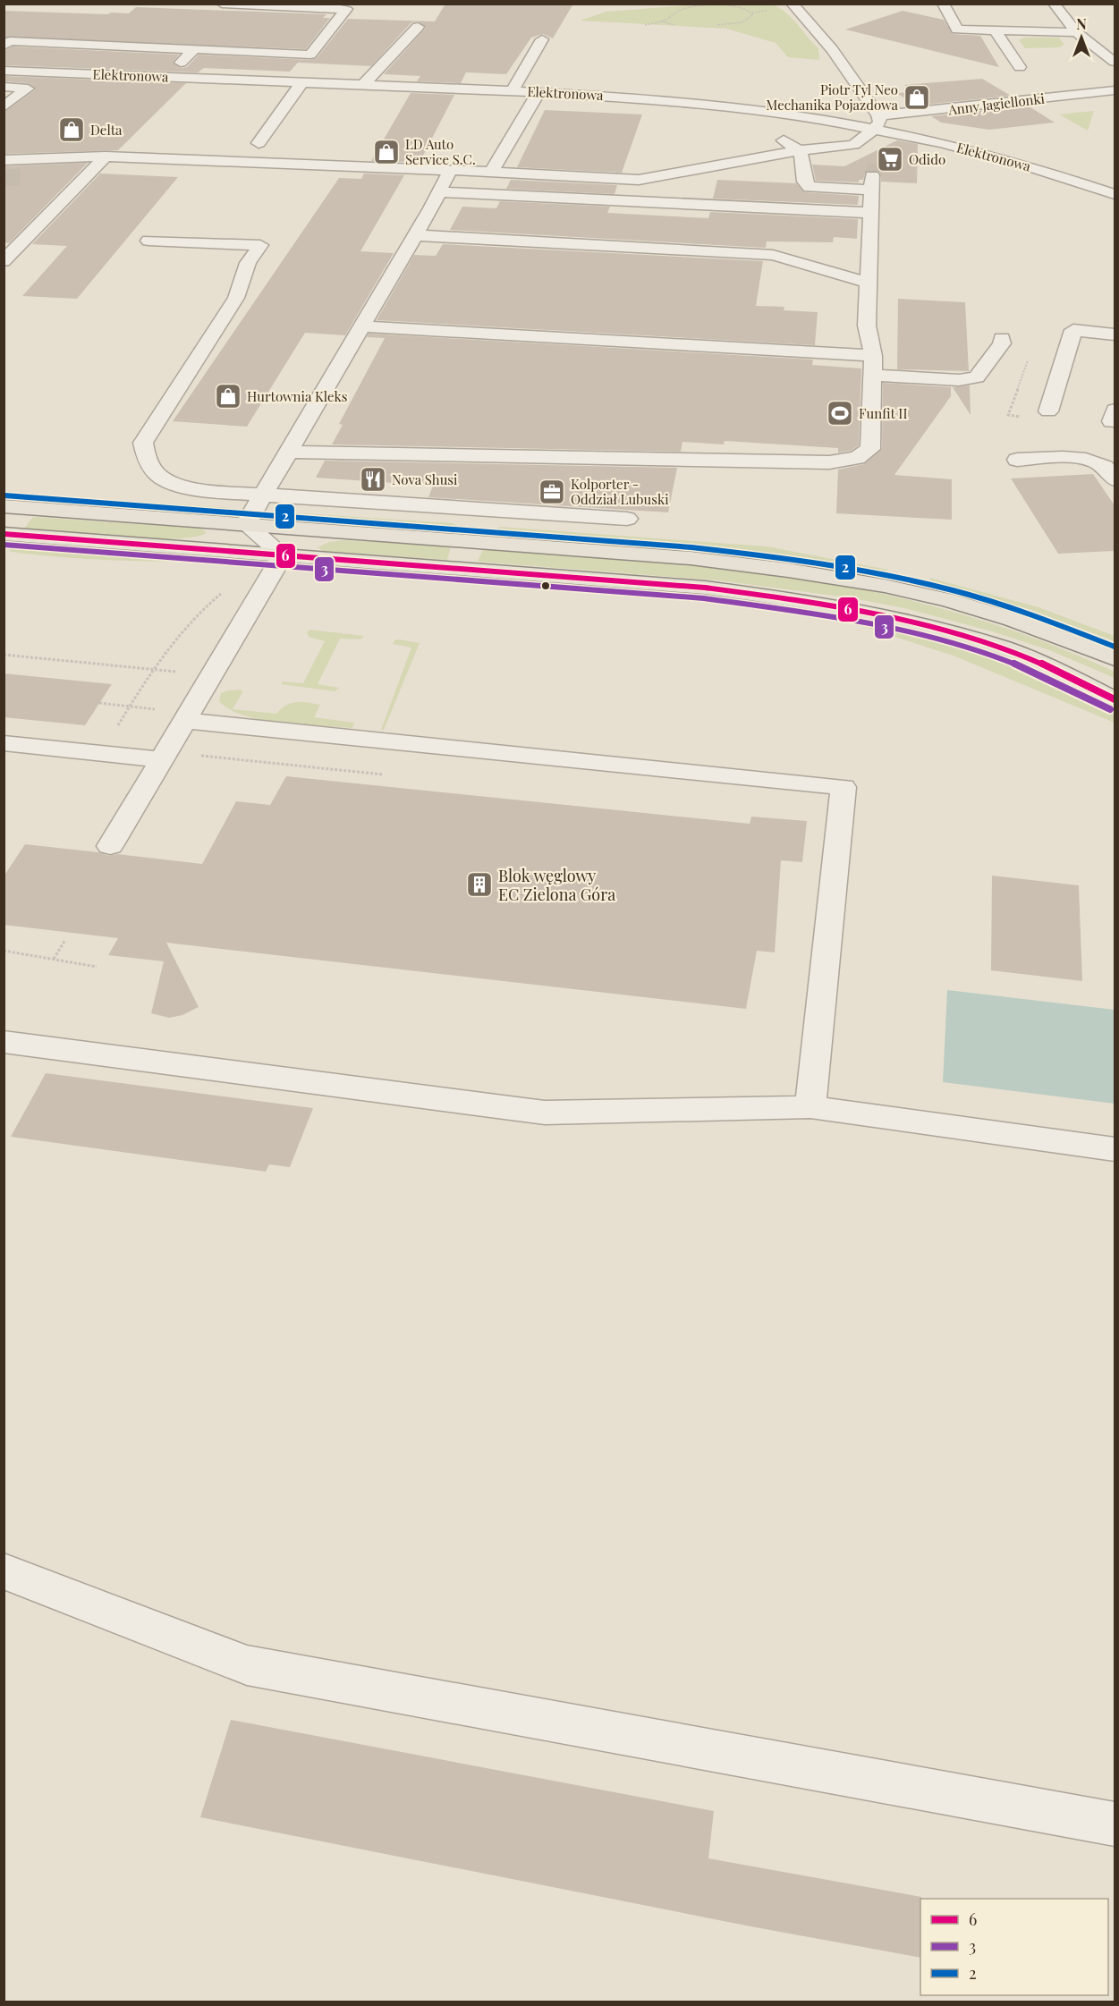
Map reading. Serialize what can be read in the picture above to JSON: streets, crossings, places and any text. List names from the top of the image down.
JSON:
{
  "streets": {
    "street": ["Elektronowa", "Anny Jagiellonki"]
  },
  "crossings": [
    ["Elektronowa", "Anny Jagiellonki"]
  ],
  "places": {
    "shop": [
      "Piotr Tyl Neo Mechanika Pojazdowa",
      "Delta",
      "LD Auto Service S.C.",
      "Hurtownia Kleks"
    ],
    "supermarket": ["Odido"],
    "sports": ["Funfit II"],
    "restaurant": ["Nova Shusi"],
    "office": ["Kolporter - Oddział Lubuski"],
    "building": ["Blok węglowy EC Zielona Góra"]
  },
  "lines": ["transit line 2", "transit line 6", "transit line 3"],
  "legend": ["6", "3", "2"],
  "north": "top"
}
